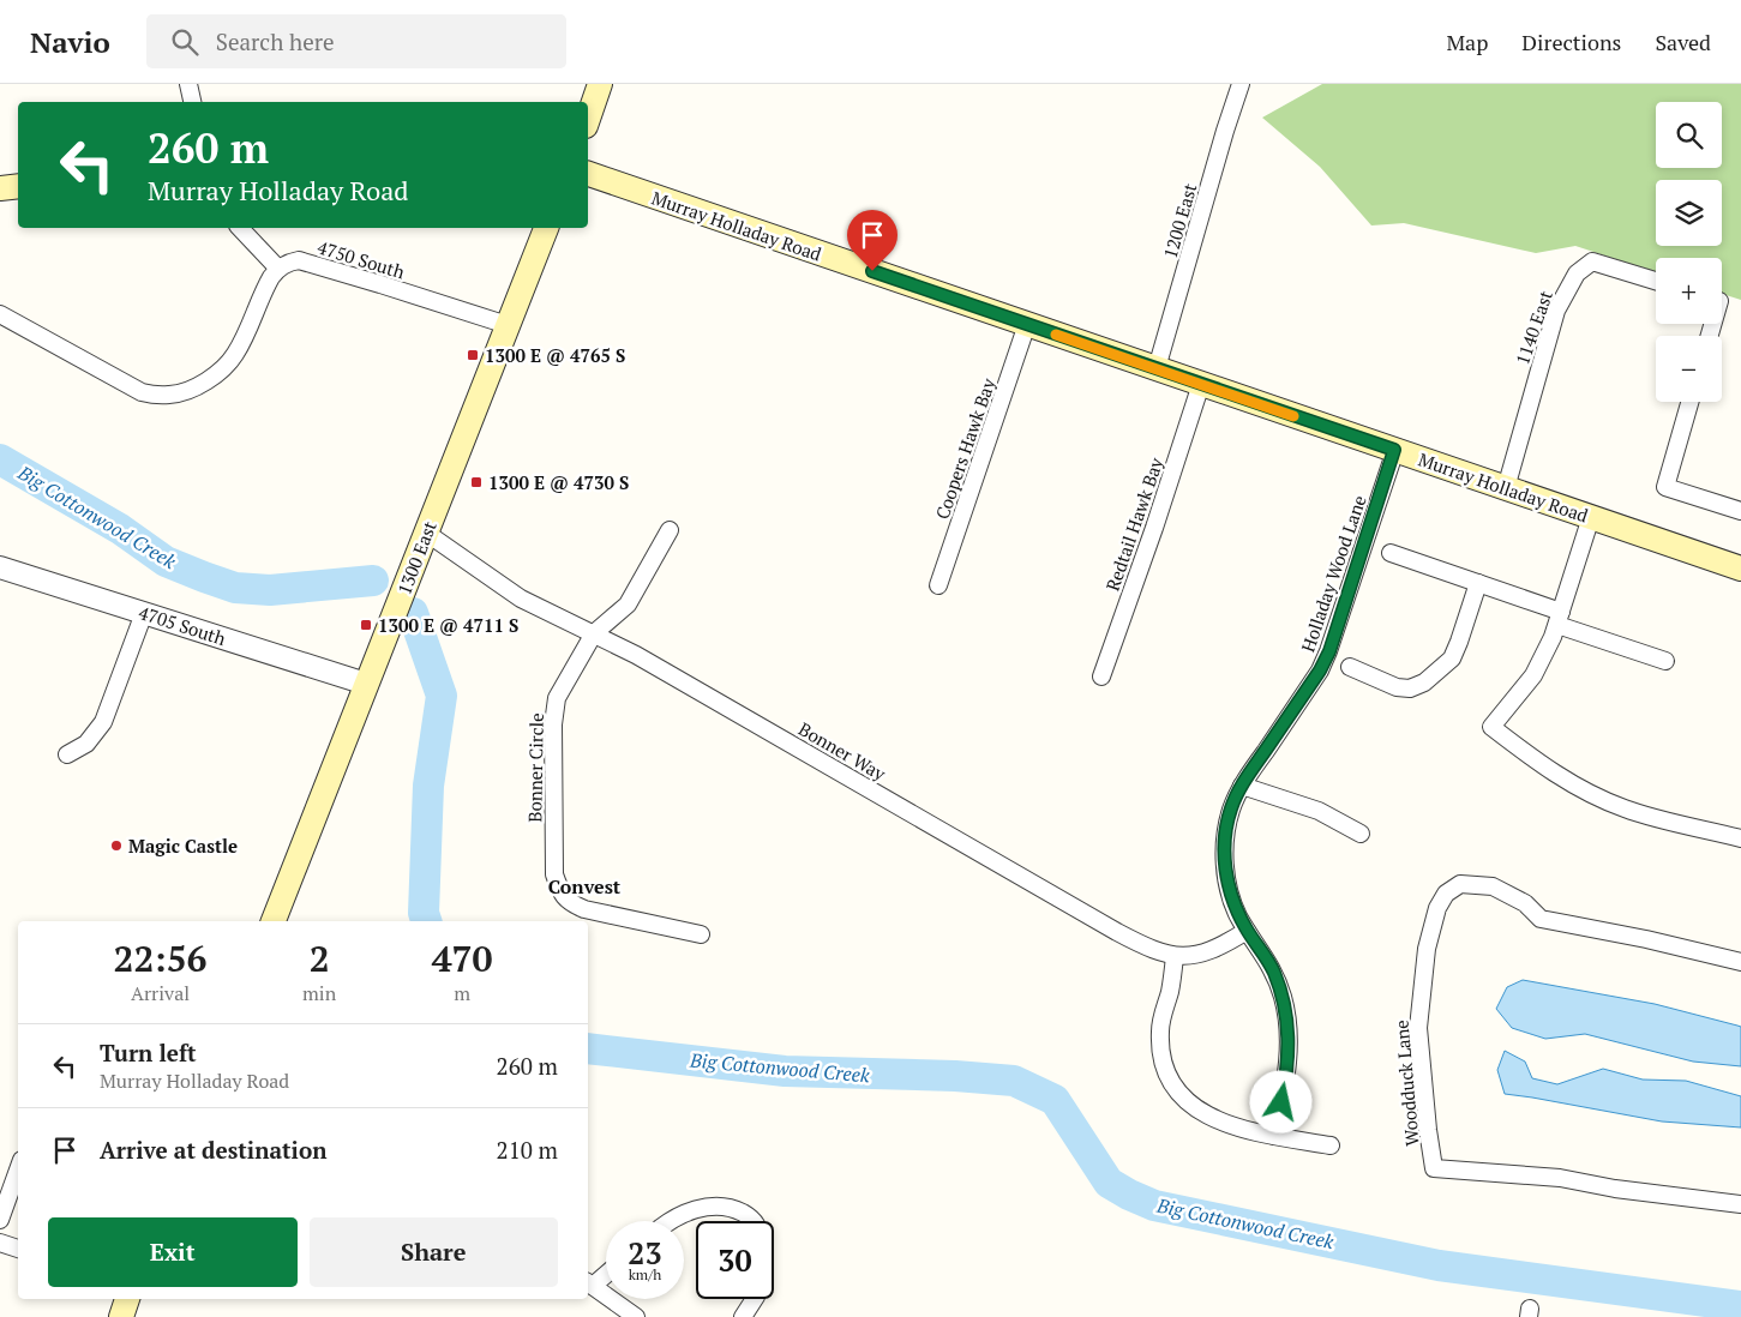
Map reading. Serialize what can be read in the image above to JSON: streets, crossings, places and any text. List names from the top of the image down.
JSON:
{
  "streets": {
    "main road": ["Murray Holladay Road", "1300 East"],
    "street": [
      "1200 East",
      "4750 South",
      "1140 East",
      "Coopers Hawk Bay",
      "Redtail Hawk Bay",
      "Holladay Wood Lane",
      "4705 South",
      "Bonner Way",
      "Bonner Circle",
      "Woodduck Lane"
    ]
  },
  "crossings": [
    ["1200 East", "Murray Holladay Road"],
    ["Murray Holladay Road", "1140 East"],
    ["Murray Holladay Road", "Coopers Hawk Bay"],
    ["Murray Holladay Road", "Redtail Hawk Bay"],
    ["Murray Holladay Road", "Holladay Wood Lane"],
    ["4750 South", "1300 East"],
    ["1300 East", "4705 South"],
    ["1300 East", "Bonner Way"],
    ["Holladay Wood Lane", "Bonner Way"],
    ["Bonner Way", "Bonner Circle"]
  ],
  "districts": ["Convest"],
  "water": ["Big Cottonwood Creek"],
  "places": {
    "transit": ["1300 E @ 4765 S", "1300 E @ 4730 S", "1300 E @ 4711 S"],
    "other": ["Magic Castle"]
  },
  "page": {
    "header": "Navio",
    "search": "Search here",
    "nav": ["Map", "Directions", "Saved"],
    "map_buttons": ["+", "−"],
    "turn": ["260 m", "Murray Holladay Road"],
    "eta": [
      "22:56",
      "Arrival",
      "2",
      "min",
      "470",
      "m"
    ],
    "list": [
      {
        "name": "Turn left",
        "note": "Murray Holladay Road",
        "value": "260 m"
      },
      {
        "name": "Arrive at destination",
        "value": "210 m"
      }
    ],
    "buttons": ["Exit", "Share"],
    "speed": "23 km/h",
    "limit": "30"
  }
}
